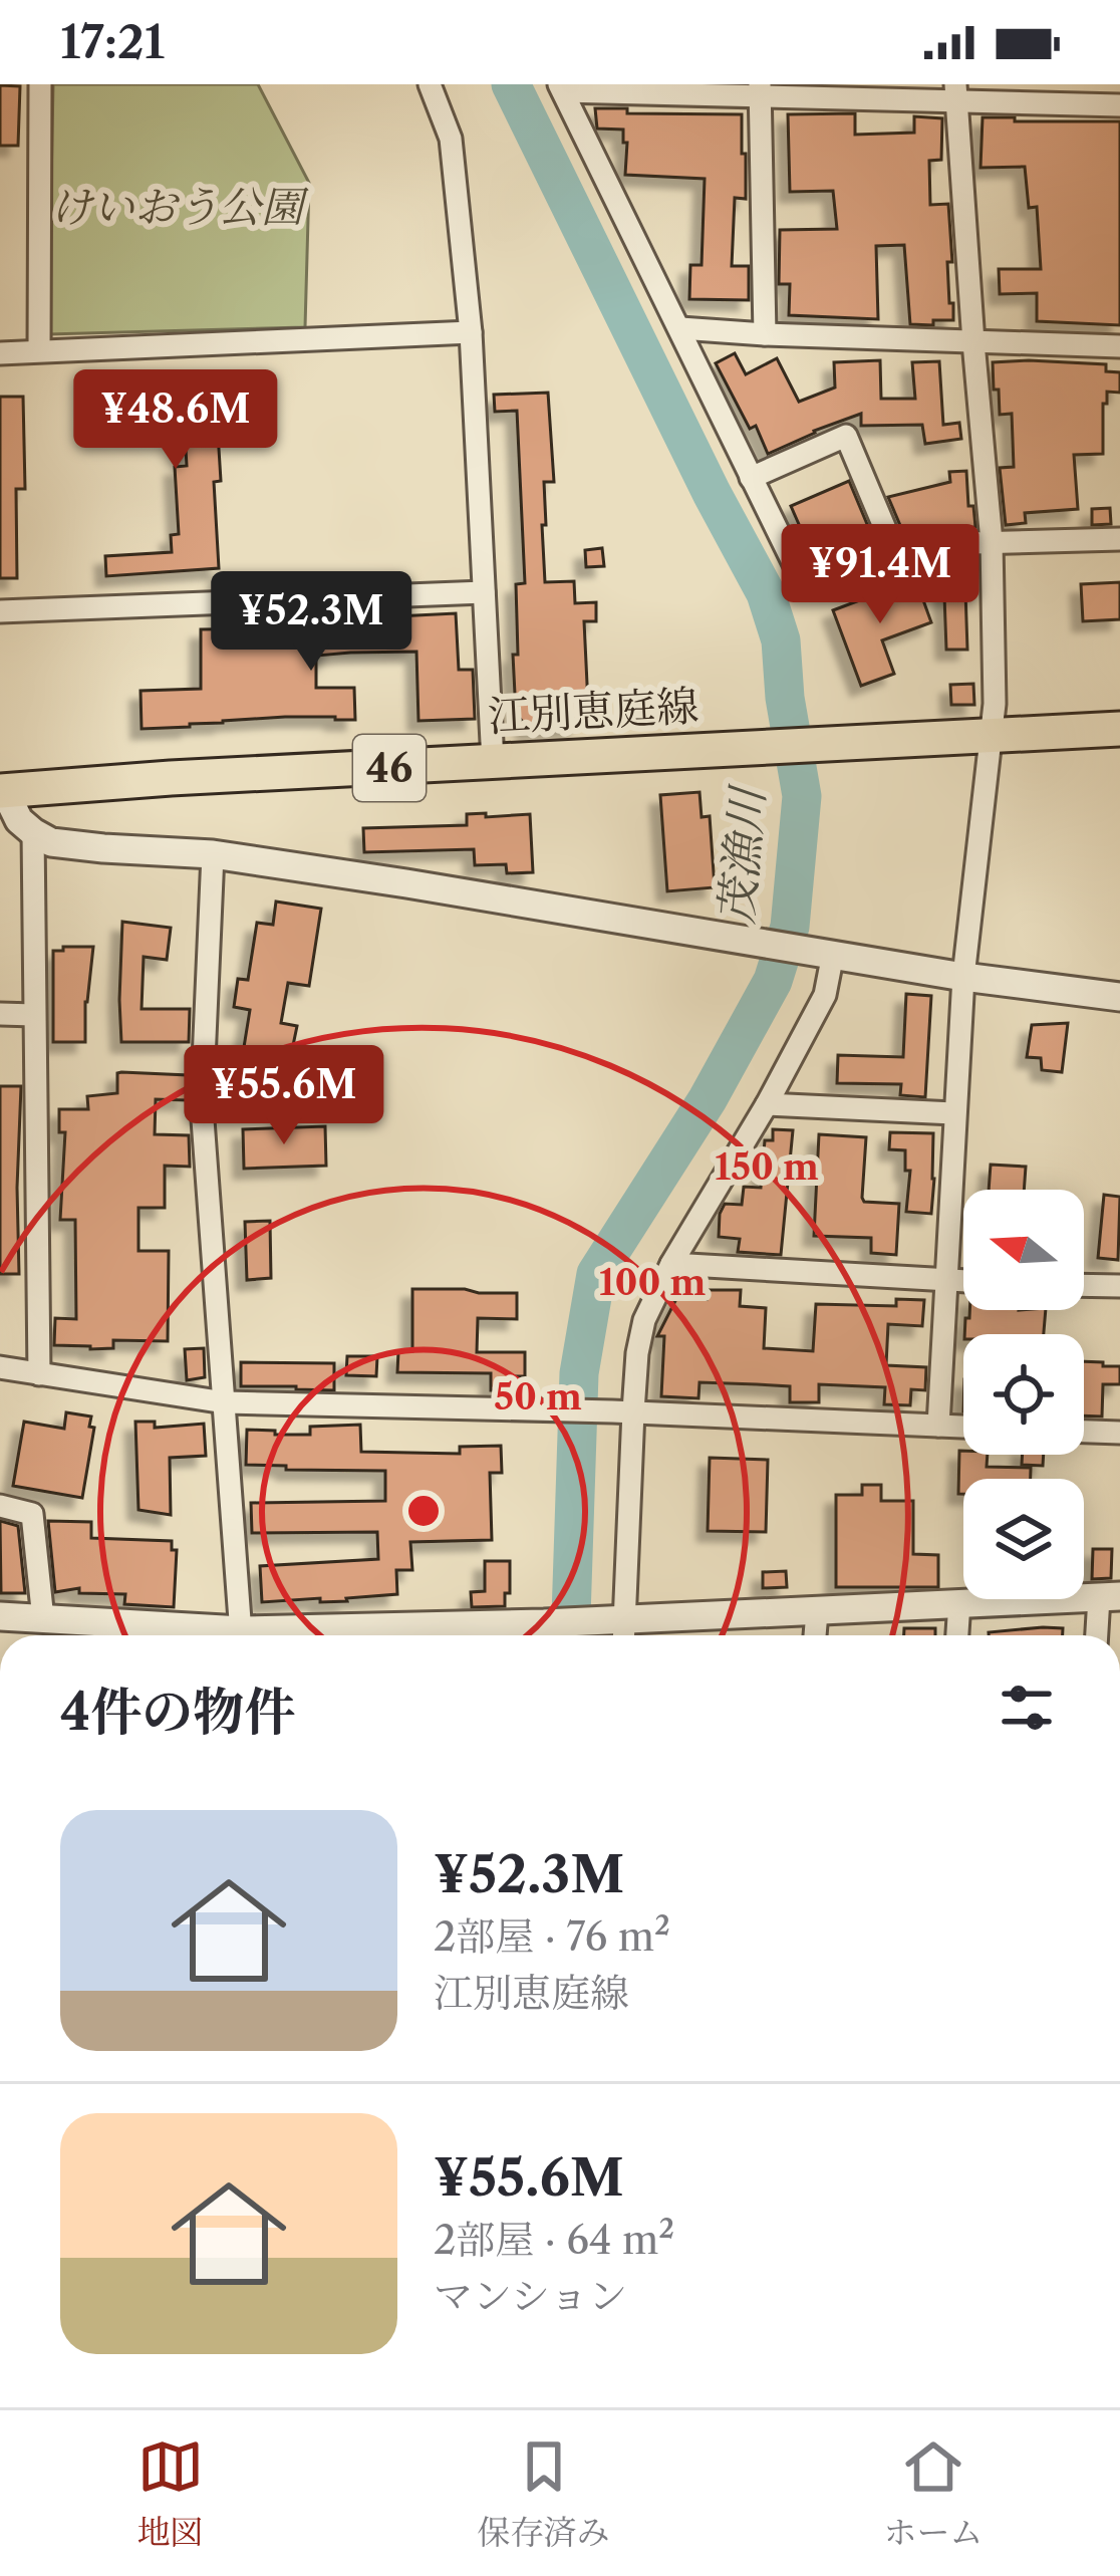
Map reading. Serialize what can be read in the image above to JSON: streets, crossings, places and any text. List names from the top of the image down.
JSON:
{
  "streets": {
    "main road": ["江別恵庭線", "46"]
  },
  "water": ["茂漁川"],
  "parks": ["けいおう公園"],
  "north": "left",
  "page": {
    "status": "17:21",
    "price": [
      "¥48.6M",
      "¥91.4M",
      "¥52.3M",
      "¥55.6M"
    ],
    "heading": "4件の物件",
    "list": [
      {
        "name": "¥52.3M",
        "note": "2部屋 · 76 m² · 江別恵庭線"
      },
      {
        "name": "¥55.6M",
        "note": "2部屋 · 64 m² · マンション"
      }
    ],
    "tabs": ["地図", "保存済み", "ホーム"]
  },
  "rings": ["150 m", "100 m", "50 m"]
}
